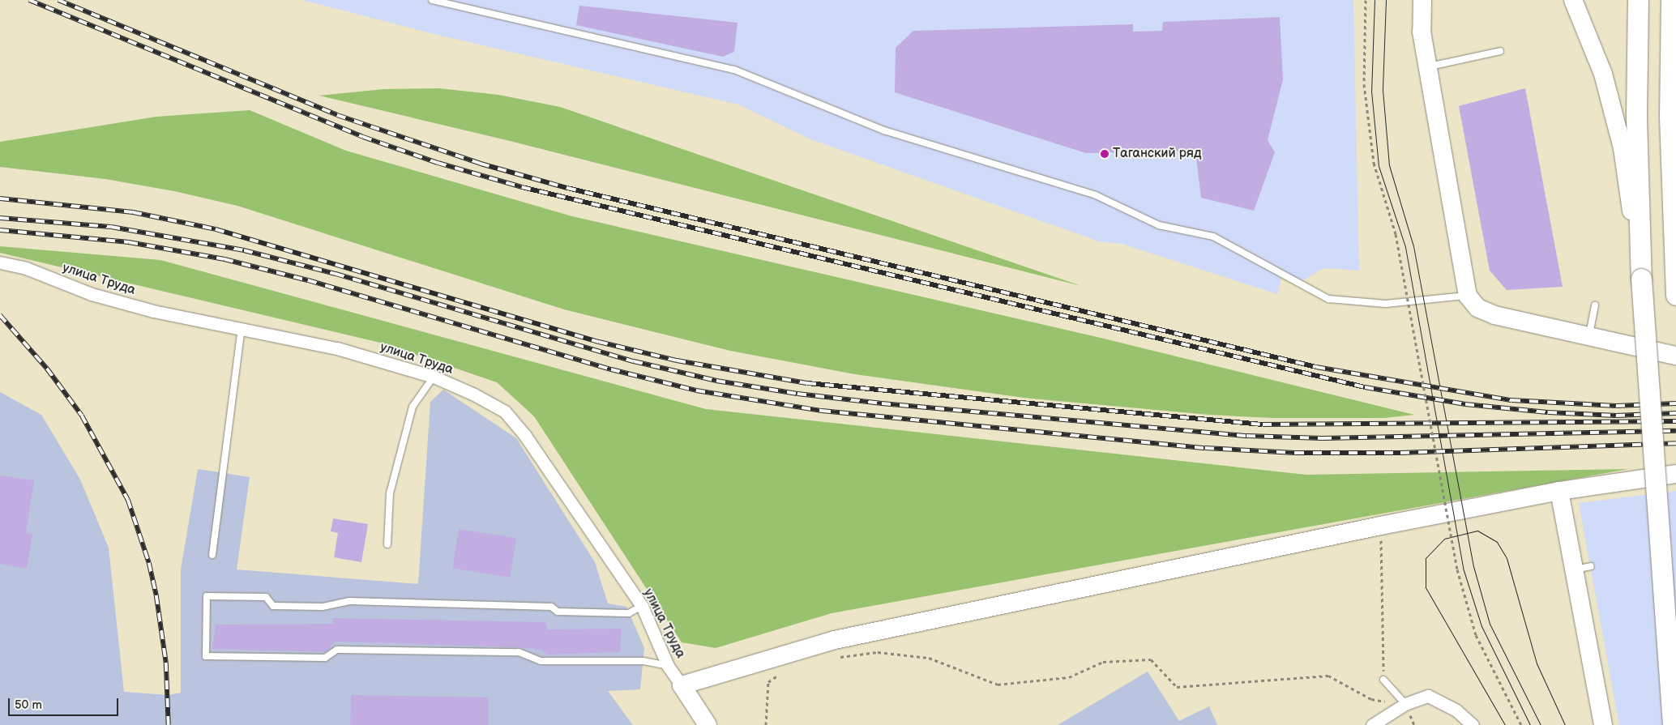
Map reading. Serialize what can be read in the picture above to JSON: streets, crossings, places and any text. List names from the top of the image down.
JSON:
{
  "streets": {
    "street": ["улица Труда"]
  },
  "places": ["Таганский ряд"],
  "scale_bar": "50 m"
}
